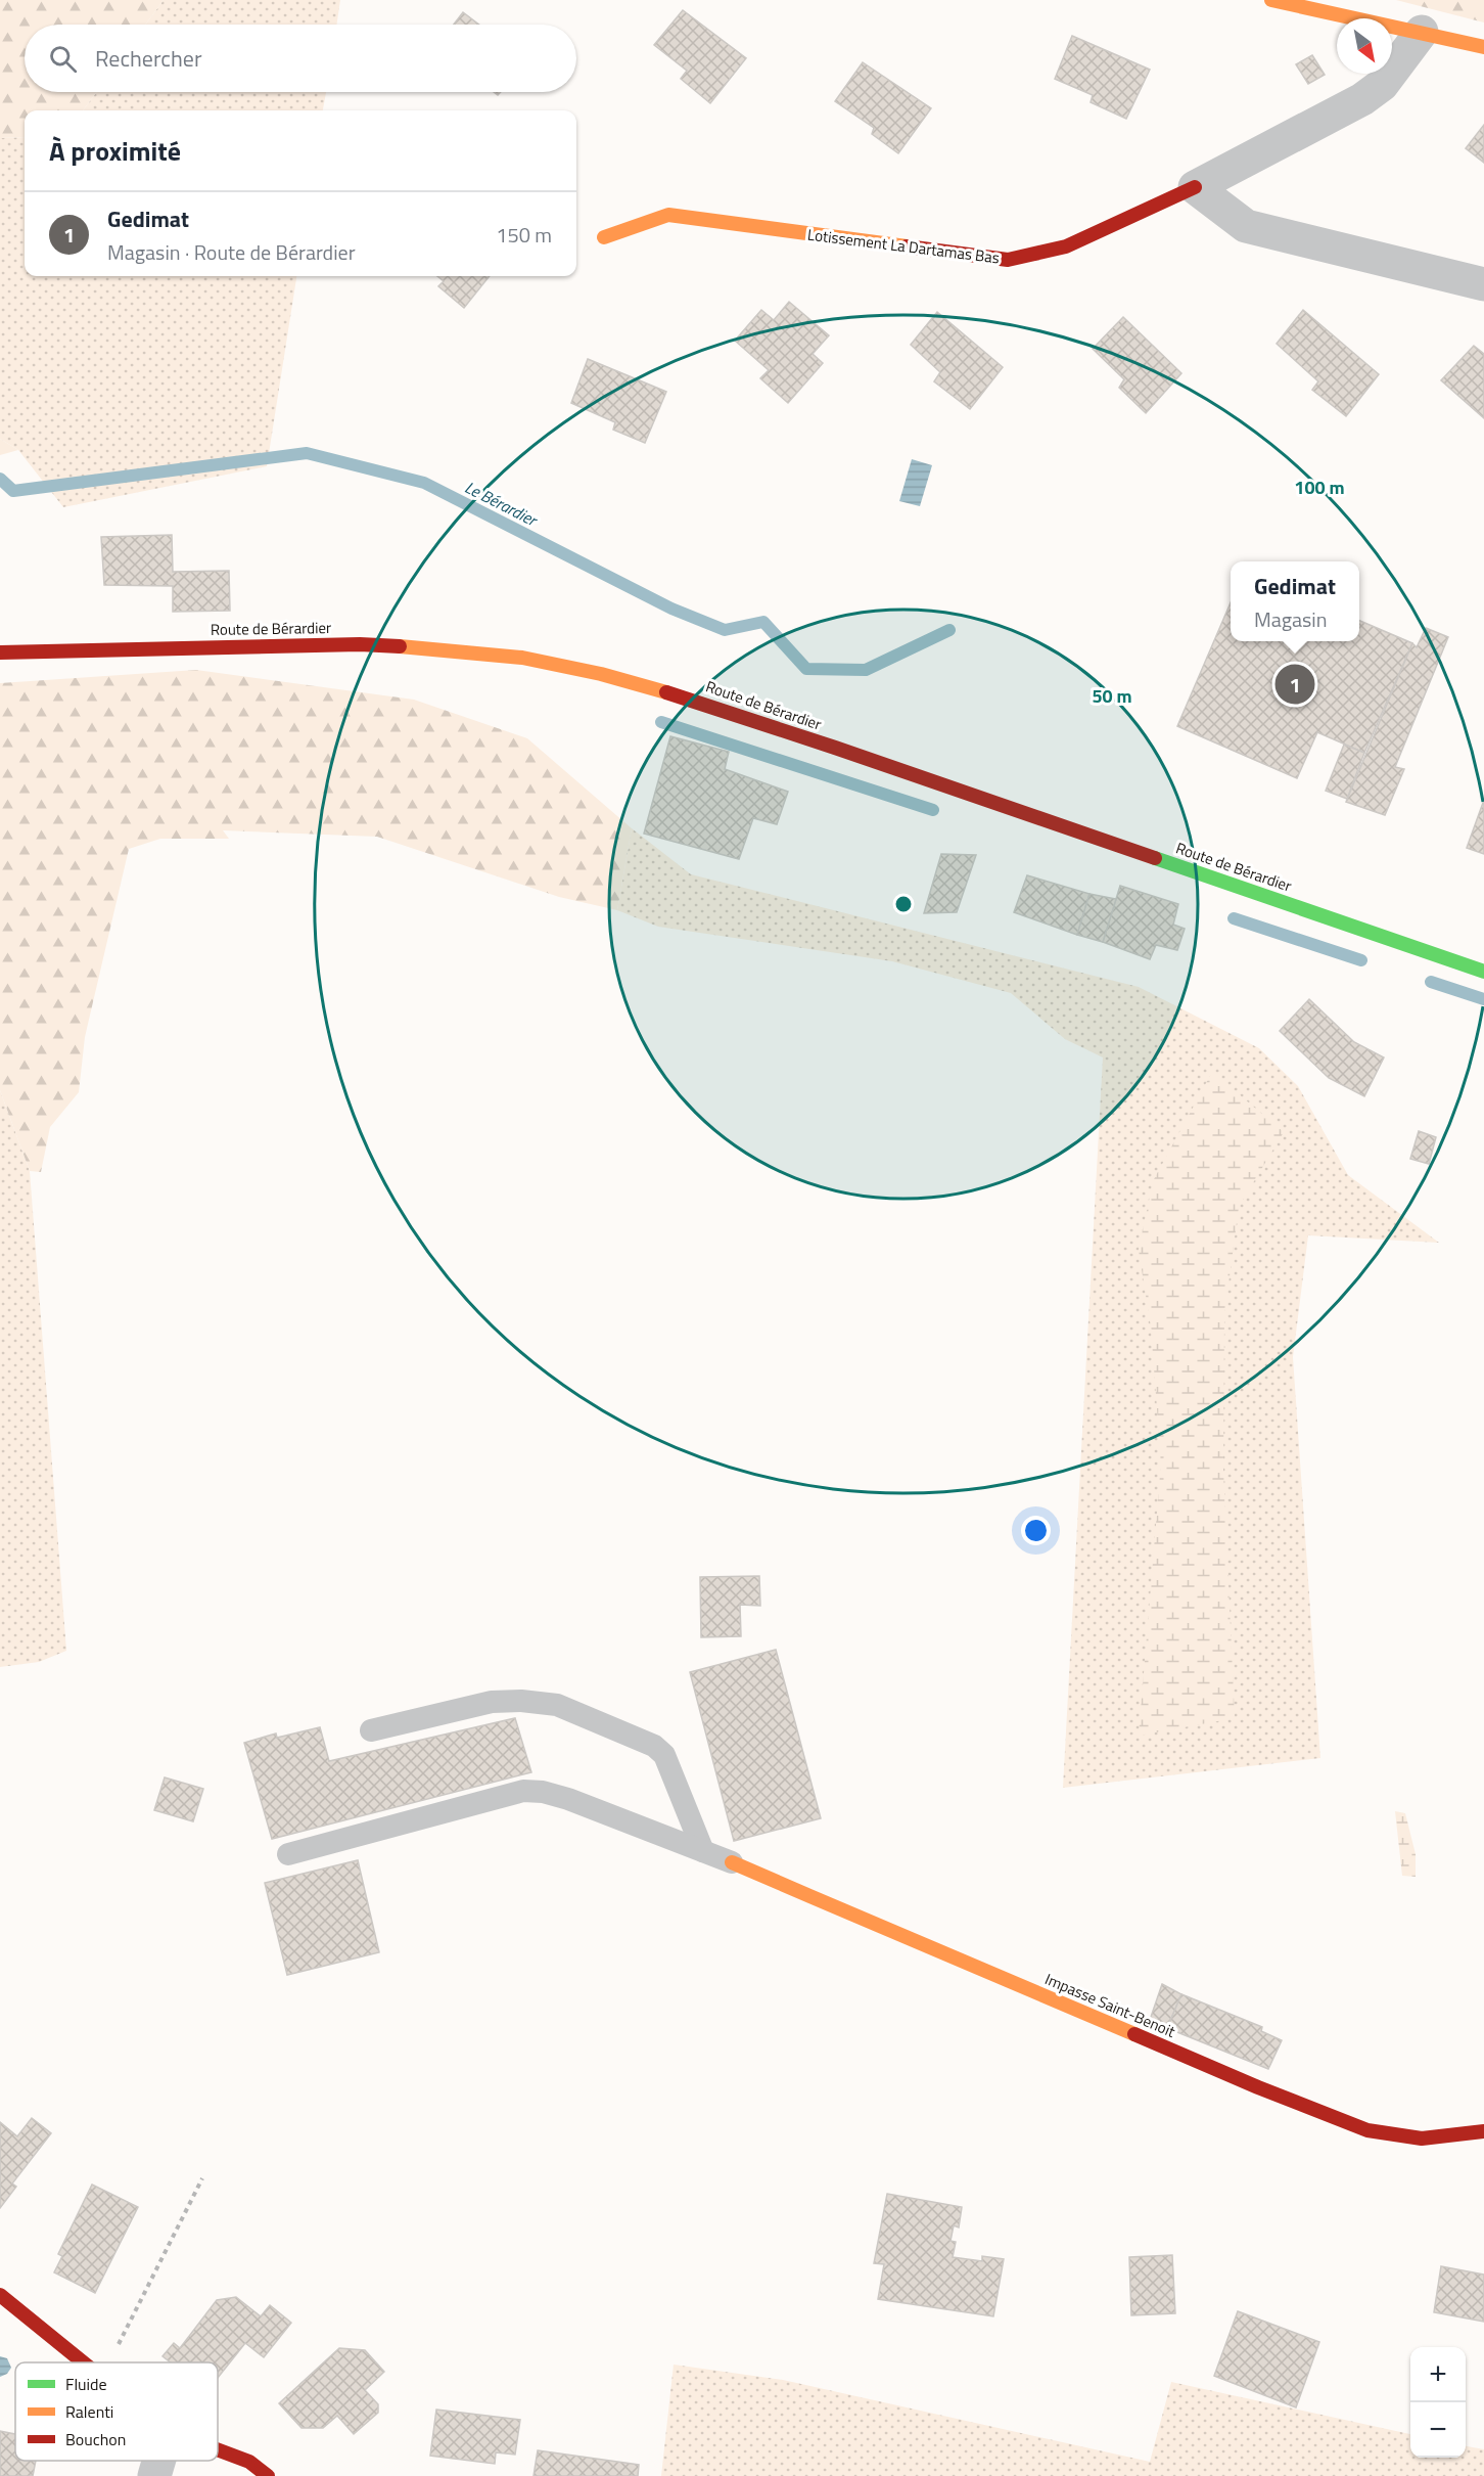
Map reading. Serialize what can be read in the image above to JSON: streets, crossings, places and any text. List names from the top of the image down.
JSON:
{
  "streets": {
    "street": ["Lotissement La Dartamas Bas", "Route de Bérardier", "Impasse Saint-Benoit"]
  },
  "water": ["Le Bérardier"],
  "legend": ["Fluide", "Ralenti", "Bouchon"],
  "north": "bottom right",
  "page": {
    "search": "Rechercher",
    "heading": "À proximité",
    "list": [
      {
        "mark": "1",
        "name": "Gedimat",
        "note": "Magasin · Route de Bérardier",
        "value": "150 m"
      }
    ],
    "popup": ["Gedimat", "Magasin"],
    "pins": "1",
    "map_buttons": ["+", "−"]
  },
  "rings": ["100 m", "50 m"]
}
